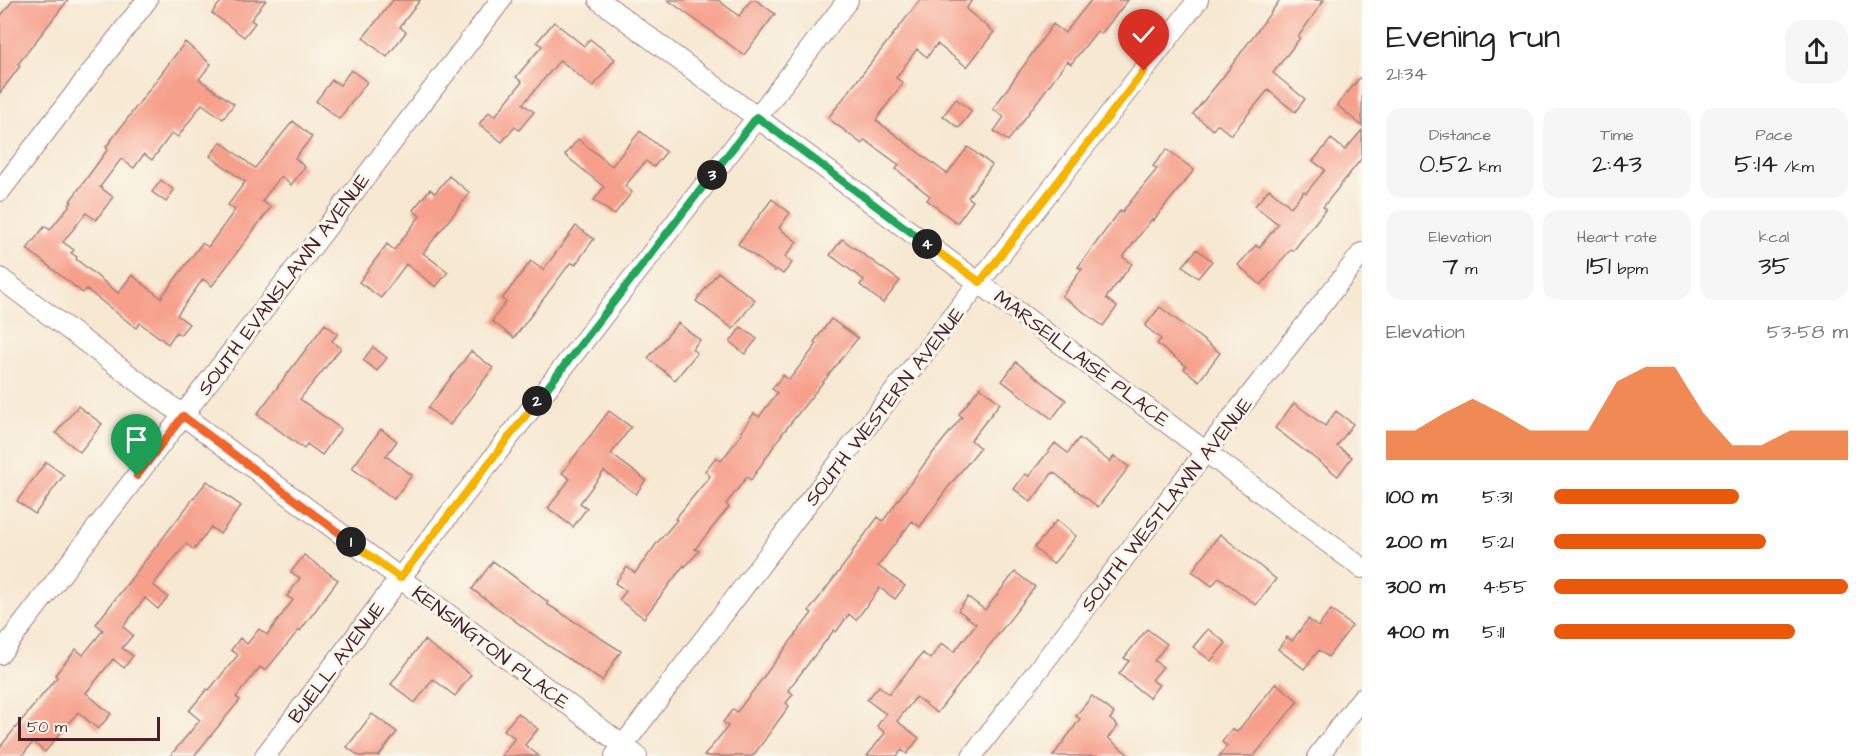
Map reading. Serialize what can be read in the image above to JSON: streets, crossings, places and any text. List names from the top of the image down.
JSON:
{
  "streets": {
    "street": [
      "SOUTH EVANSLAWN AVENUE",
      "MARSEILLAISE PLACE",
      "SOUTH WESTERN AVENUE",
      "SOUTH WESTLAWN AVENUE",
      "KENSINGTON PLACE",
      "BUELL AVENUE"
    ]
  },
  "crossings": [
    ["SOUTH EVANSLAWN AVENUE", "KENSINGTON PLACE"],
    ["MARSEILLAISE PLACE", "SOUTH WESTERN AVENUE"],
    ["MARSEILLAISE PLACE", "SOUTH WESTLAWN AVENUE"],
    ["MARSEILLAISE PLACE", "BUELL AVENUE"],
    ["SOUTH WESTERN AVENUE", "KENSINGTON PLACE"],
    ["KENSINGTON PLACE", "BUELL AVENUE"]
  ],
  "scale_bar": "50 m",
  "page": {
    "heading": ["Evening run", "21:34"],
    "stats": [
      ["Distance", "0.52 km"],
      ["Time", "2:43"],
      ["Pace", "5:14 /km"],
      ["Elevation", "7 m"],
      ["Heart rate", "151 bpm"],
      ["kcal", "35"]
    ],
    "pins": [
      "3",
      "4",
      "2",
      "1"
    ],
    "chart": ["Elevation", "53–58 m"],
    "list": [
      {
        "name": "100 m",
        "note": "5:31"
      },
      {
        "name": "200 m",
        "note": "5:21"
      },
      {
        "name": "300 m",
        "note": "4:55"
      },
      {
        "name": "400 m",
        "note": "5:11"
      }
    ],
    "scale": "50 m"
  }
}
